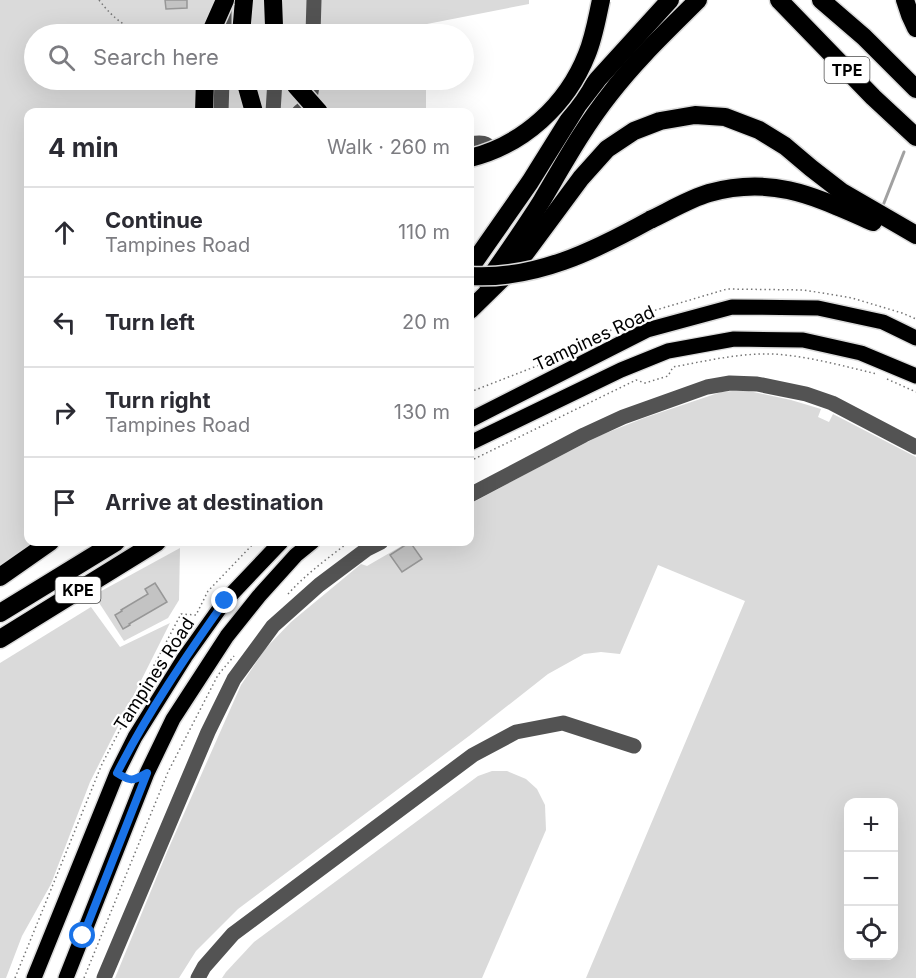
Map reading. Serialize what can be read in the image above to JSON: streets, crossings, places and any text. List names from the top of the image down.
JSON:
{
  "streets": {
    "highway": ["TPE", "KPE"],
    "main road": ["Tampines Road"]
  },
  "page": {
    "search": "Search here",
    "heading": ["4 min", "Walk · 260 m"],
    "list": [
      ["Continue", "Tampines Road", "110 m"],
      ["Turn left", "20 m"],
      ["Turn right", "Tampines Road", "130 m"],
      "Arrive at destination"
    ],
    "map_buttons": ["+", "−"]
  }
}
